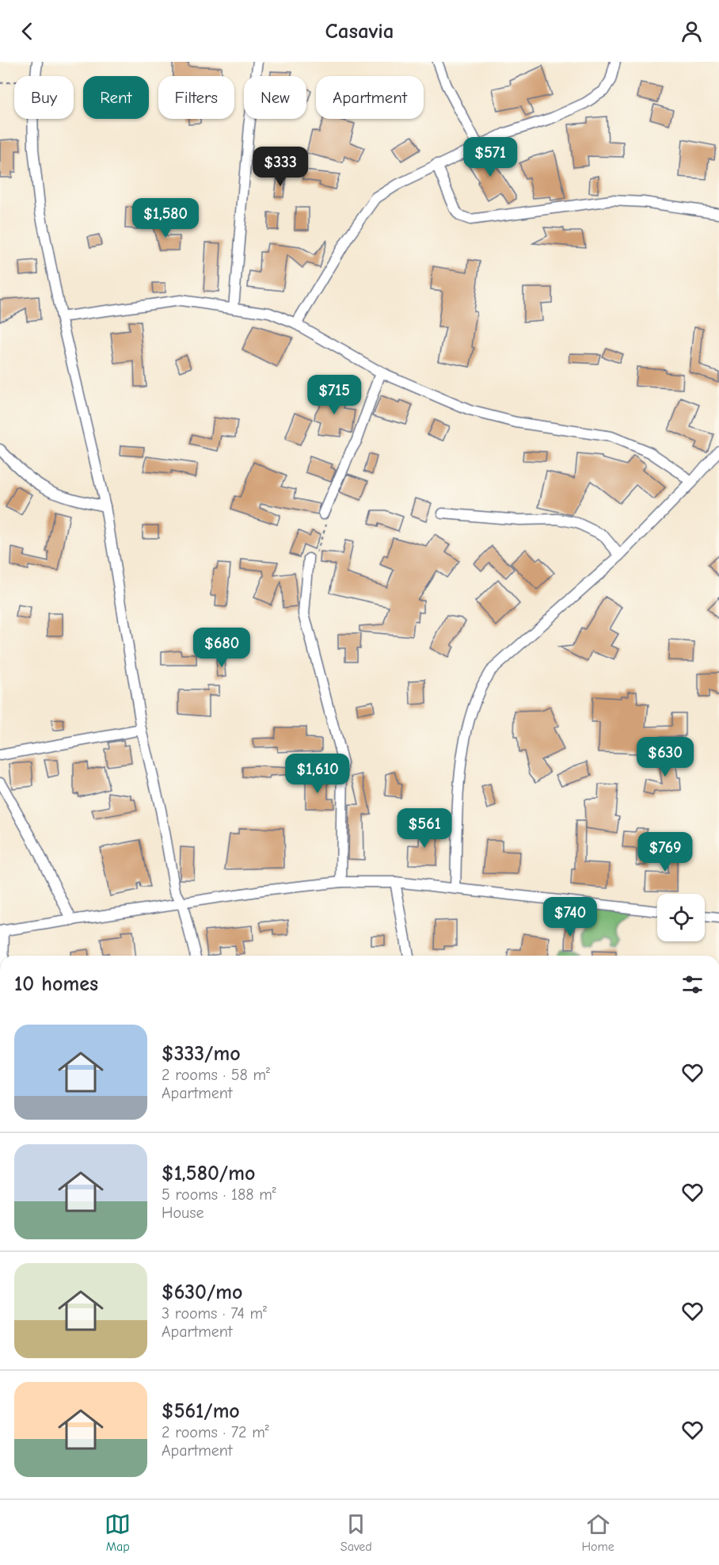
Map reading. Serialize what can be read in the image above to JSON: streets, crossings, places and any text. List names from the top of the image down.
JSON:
{
  "page": {
    "header": "Casavia",
    "chip": [
      "Buy",
      "Rent",
      "Filters",
      "New",
      "Apartment"
    ],
    "price": [
      "$571",
      "$333",
      "$1,580",
      "$715",
      "$680",
      "$630",
      "$1,610",
      "$561",
      "$769",
      "$740"
    ],
    "heading": "10 homes",
    "list": [
      {
        "name": "$333/mo",
        "note": "2 rooms · 58 m² · Apartment"
      },
      {
        "name": "$1,580/mo",
        "note": "5 rooms · 188 m² · House"
      },
      {
        "name": "$630/mo",
        "note": "3 rooms · 74 m² · Apartment"
      },
      {
        "name": "$561/mo",
        "note": "2 rooms · 72 m² · Apartment"
      }
    ],
    "tabs": ["Map", "Saved", "Home"]
  }
}
